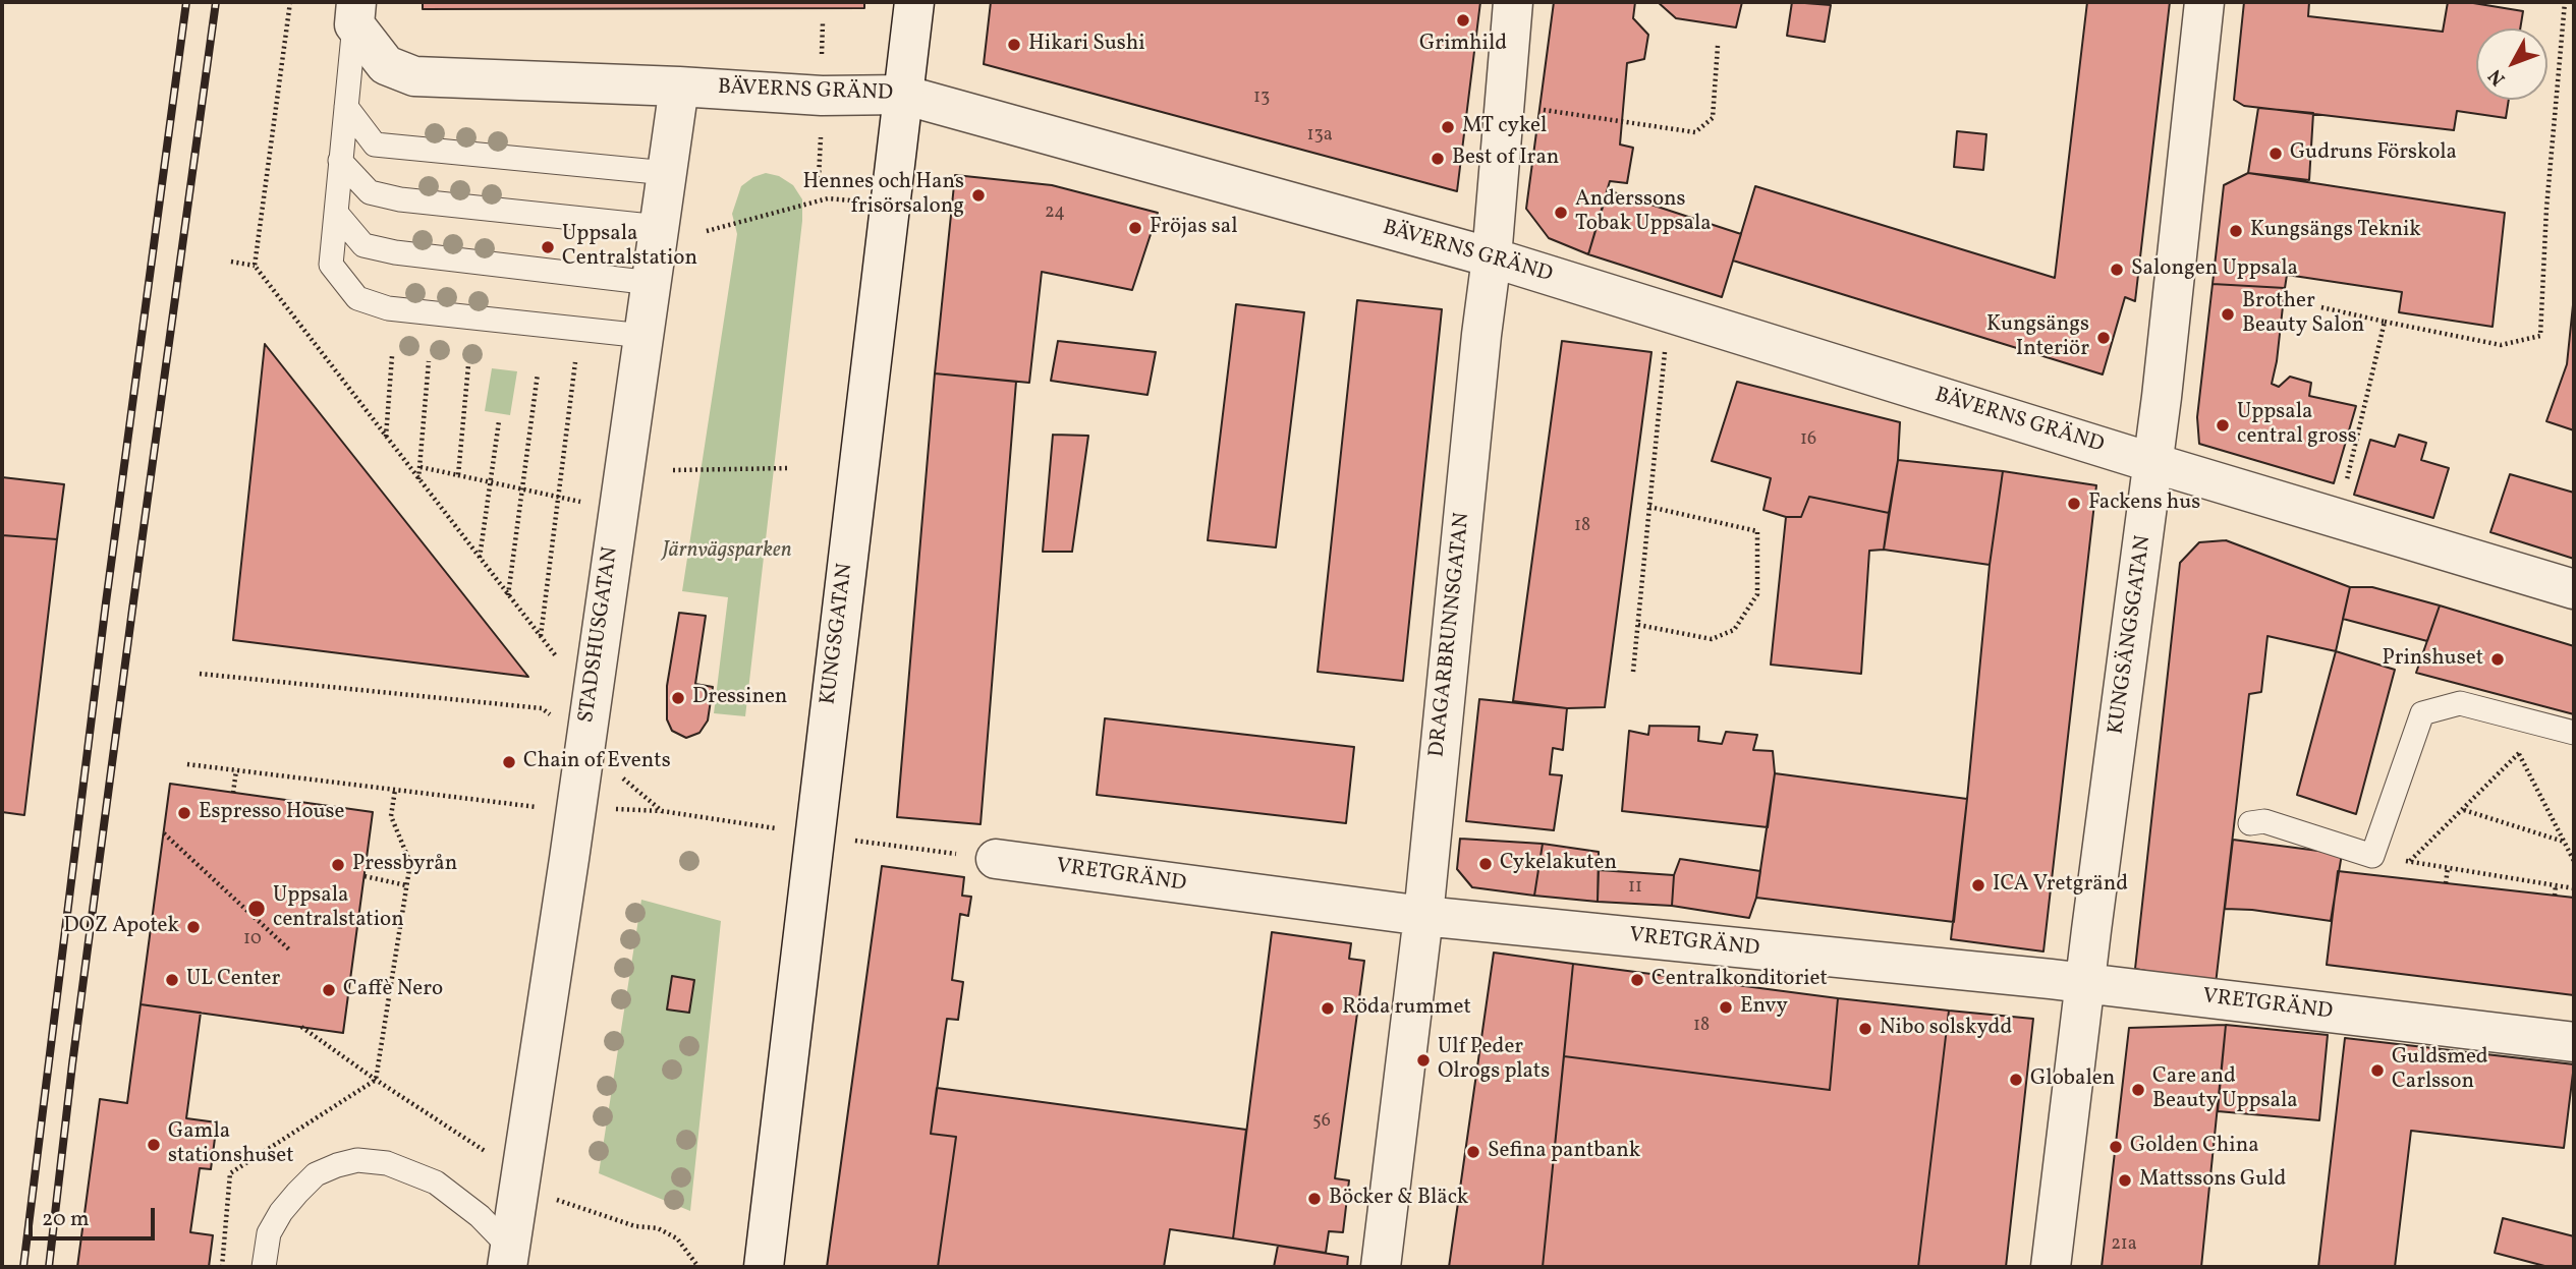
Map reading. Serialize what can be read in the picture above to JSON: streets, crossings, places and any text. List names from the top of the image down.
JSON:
{
  "streets": {
    "street": [
      "BÄVERNS GRÄND",
      "KUNGSGATAN",
      "STADSHUSGATAN",
      "DRAGARBRUNNSGATAN",
      "KUNGSÄNGSGATAN",
      "VRETGRÄND"
    ]
  },
  "crossings": [
    ["BÄVERNS GRÄND", "KUNGSGATAN"],
    ["BÄVERNS GRÄND", "STADSHUSGATAN"],
    ["BÄVERNS GRÄND", "DRAGARBRUNNSGATAN"],
    ["BÄVERNS GRÄND", "KUNGSÄNGSGATAN"],
    ["DRAGARBRUNNSGATAN", "VRETGRÄND"],
    ["KUNGSÄNGSGATAN", "VRETGRÄND"]
  ],
  "parks": ["Järnvägsparken"],
  "places": [
    "Grimhild",
    "Hikari Sushi",
    "MT cykel",
    "Gudruns Förskola",
    "Best of Iran",
    "Hennes och Hans frisörsalong",
    "Anderssons Tobak Uppsala",
    "Fröjas sal",
    "Kungsängs Teknik",
    "Uppsala Centralstation",
    "Salongen Uppsala",
    "Brother Beauty Salon",
    "Kungsängs Interiör",
    "Uppsala central gross",
    "Fackens hus",
    "Prinshuset",
    "Dressinen",
    "Chain of Events",
    "Espresso House",
    "Cykelakuten",
    "Pressbyrån",
    "ICA Vretgränd",
    "Uppsala centralstation",
    "DOZ Apotek",
    "UL Center",
    "Centralkonditoriet",
    "Caffè Nero",
    "Envy",
    "Röda rummet",
    "Nibo solskydd",
    "Ulf Peder Olrogs plats",
    "Guldsmed Carlsson",
    "Globalen",
    "Care and Beauty Uppsala",
    "Gamla stationshuset",
    "Golden China",
    "Sefina pantbank",
    "Mattssons Guld",
    "Böcker & Bläck"
  ],
  "house_numbers": [
    "13",
    "13a",
    "24",
    "16",
    "18",
    "11",
    "10",
    "18",
    "56",
    "21a"
  ],
  "scale_bar": "20 m",
  "north": "bottom left"
}
